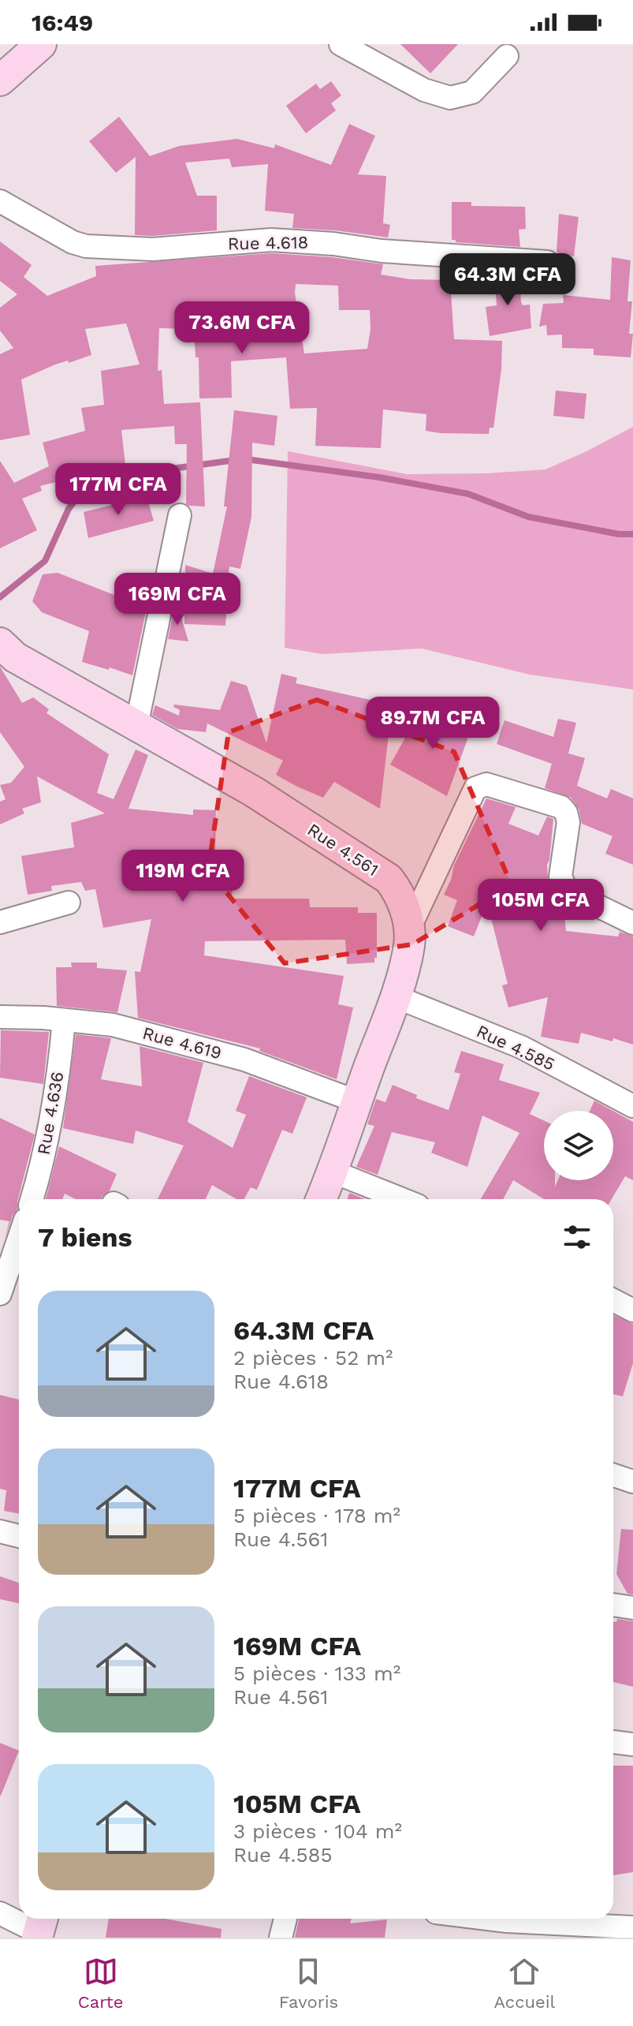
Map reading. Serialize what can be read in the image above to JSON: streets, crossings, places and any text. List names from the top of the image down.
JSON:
{
  "streets": {
    "main road": ["Rue 4.561"],
    "street": [
      "Rue 4.618",
      "Rue 4.619",
      "Rue 4.585",
      "Rue 4.636"
    ]
  },
  "crossings": [
    ["Rue 4.561", "Rue 4.619"],
    ["Rue 4.561", "Rue 4.585"],
    ["Rue 4.619", "Rue 4.636"]
  ],
  "page": {
    "status": "16:49",
    "price": [
      "64.3M CFA",
      "73.6M CFA",
      "177M CFA",
      "169M CFA",
      "89.7M CFA",
      "119M CFA",
      "105M CFA"
    ],
    "heading": "7 biens",
    "list": [
      {
        "name": "64.3M CFA",
        "note": "2 pièces · 52 m² · Rue 4.618"
      },
      {
        "name": "177M CFA",
        "note": "5 pièces · 178 m² · Rue 4.561"
      },
      {
        "name": "169M CFA",
        "note": "5 pièces · 133 m² · Rue 4.561"
      },
      {
        "name": "105M CFA",
        "note": "3 pièces · 104 m² · Rue 4.585"
      }
    ],
    "tabs": ["Carte", "Favoris", "Accueil"]
  }
}
